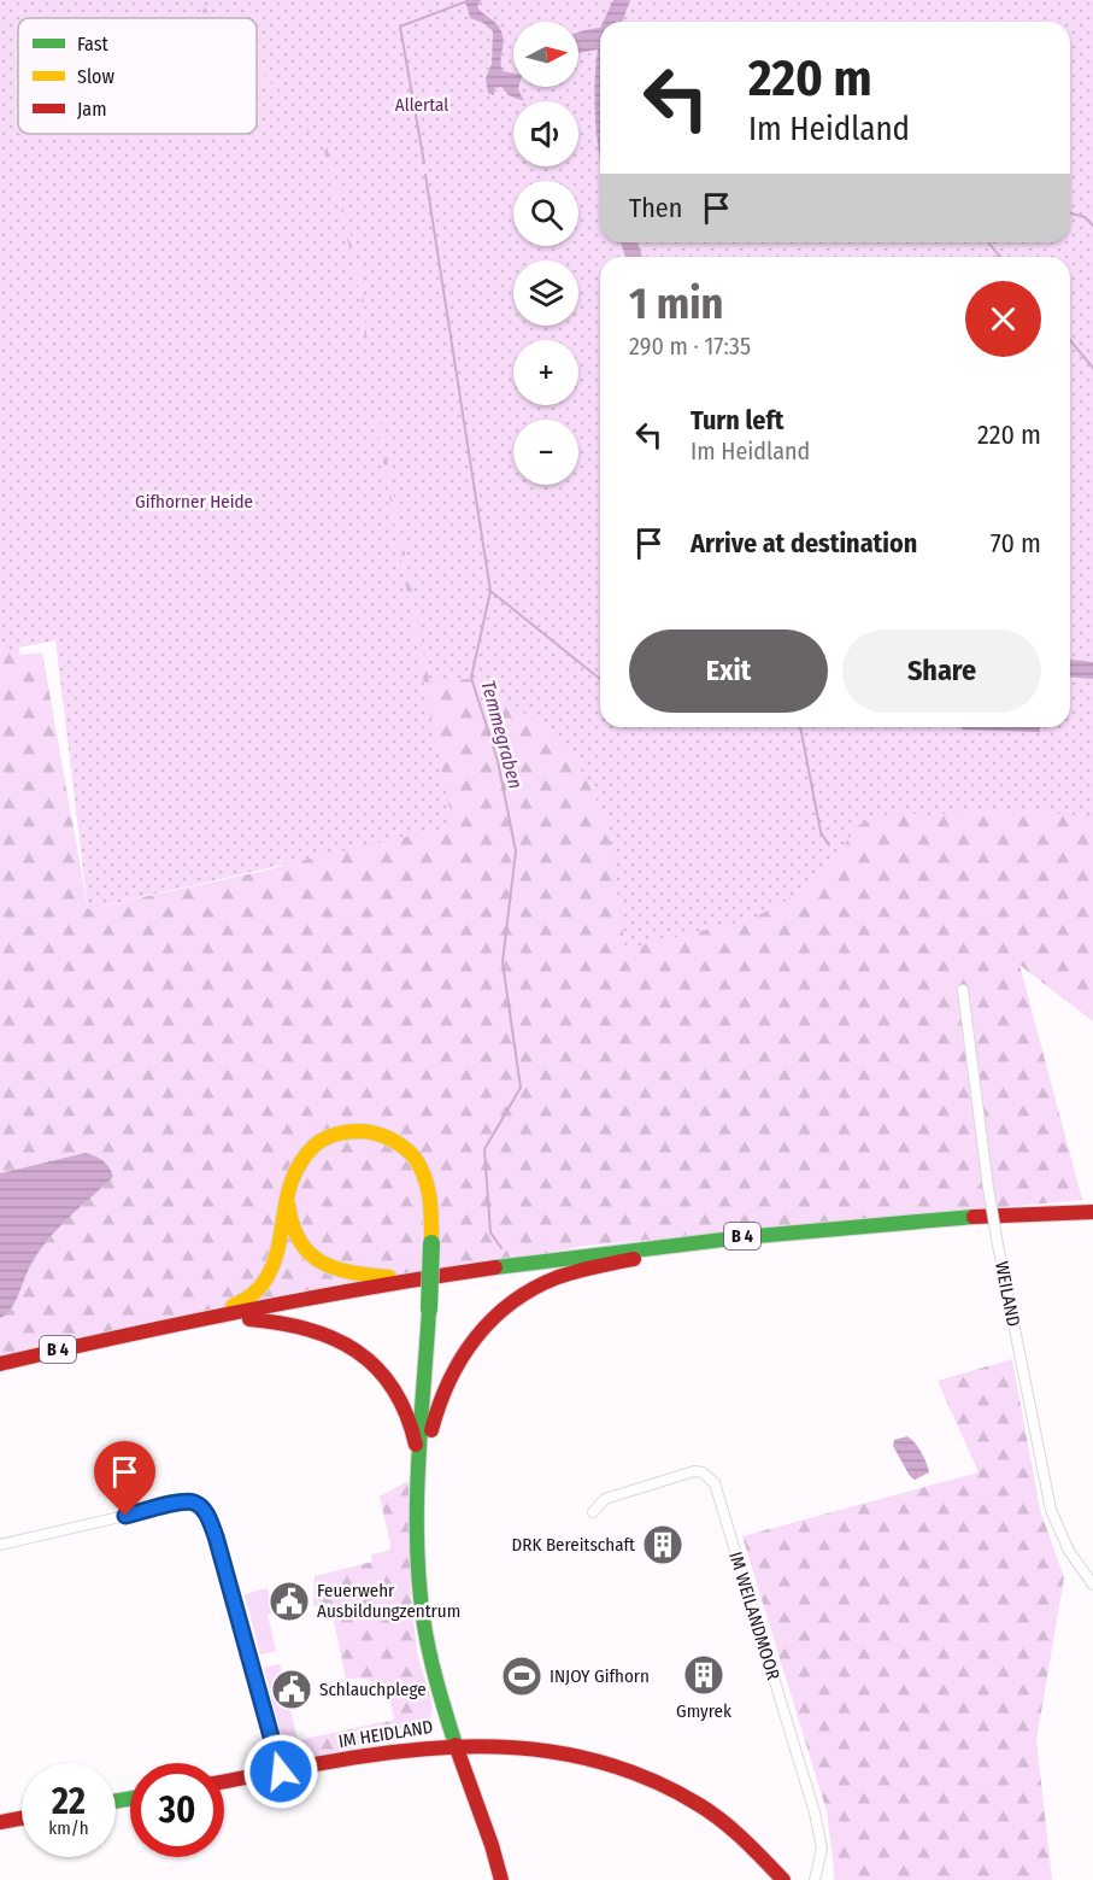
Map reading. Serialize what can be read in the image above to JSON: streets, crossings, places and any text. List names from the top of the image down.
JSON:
{
  "streets": {
    "main road": ["B 4", "IM HEIDLAND"],
    "street": ["WEILAND", "IM WEILANDMOOR"]
  },
  "water": ["Temmegraben"],
  "parks": ["Allertal", "Gifhorner Heide"],
  "places": {
    "building": ["DRK Bereitschaft", "Gmyrek"],
    "public building": ["Feuerwehr Ausbildungzentrum", "Schlauchplege"],
    "sports": ["INJOY Gifhorn"]
  },
  "legend": ["Fast", "Slow", "Jam"],
  "north": "right",
  "page": {
    "map_buttons": ["+", "−"],
    "turn": ["220 m", "Im Heidland"],
    "then": "Then",
    "heading": ["1 min", "290 m · 17:35"],
    "list": [
      {
        "name": "Turn left",
        "note": "Im Heidland",
        "value": "220 m"
      },
      {
        "name": "Arrive at destination",
        "value": "70 m"
      }
    ],
    "buttons": ["Exit", "Share"],
    "speed": "22 km/h",
    "limit": "30"
  }
}
